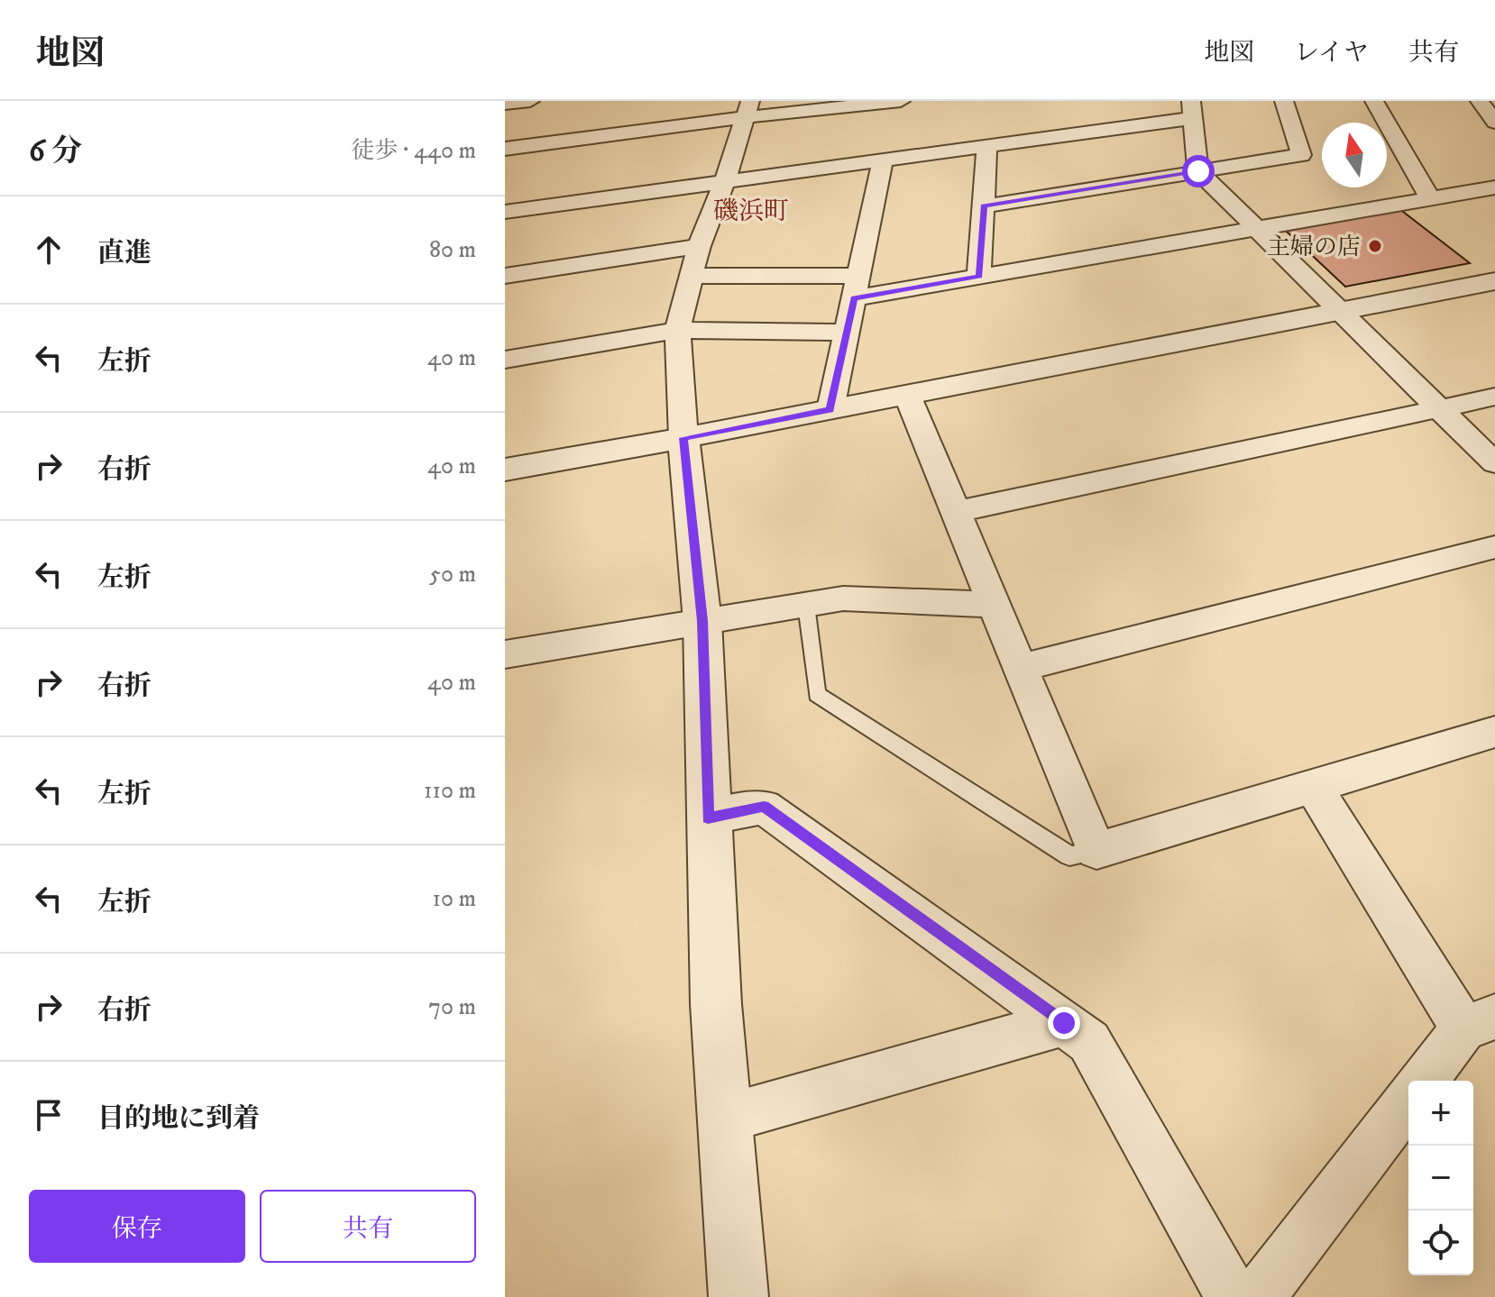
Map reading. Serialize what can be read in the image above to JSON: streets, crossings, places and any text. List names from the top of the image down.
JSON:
{
  "districts": ["磯浜町"],
  "places": ["主婦の店"],
  "north": "top",
  "page": {
    "header": "地図",
    "nav": ["地図", "レイヤ", "共有"],
    "heading": ["6 分", "徒歩 · 440 m"],
    "list": [
      ["直進", "80 m"],
      ["左折", "40 m"],
      ["右折", "40 m"],
      ["左折", "50 m"],
      ["右折", "40 m"],
      ["左折", "110 m"],
      ["左折", "10 m"],
      ["右折", "70 m"],
      "目的地に到着"
    ],
    "map_buttons": ["+", "−"],
    "buttons": ["保存", "共有"]
  }
}
